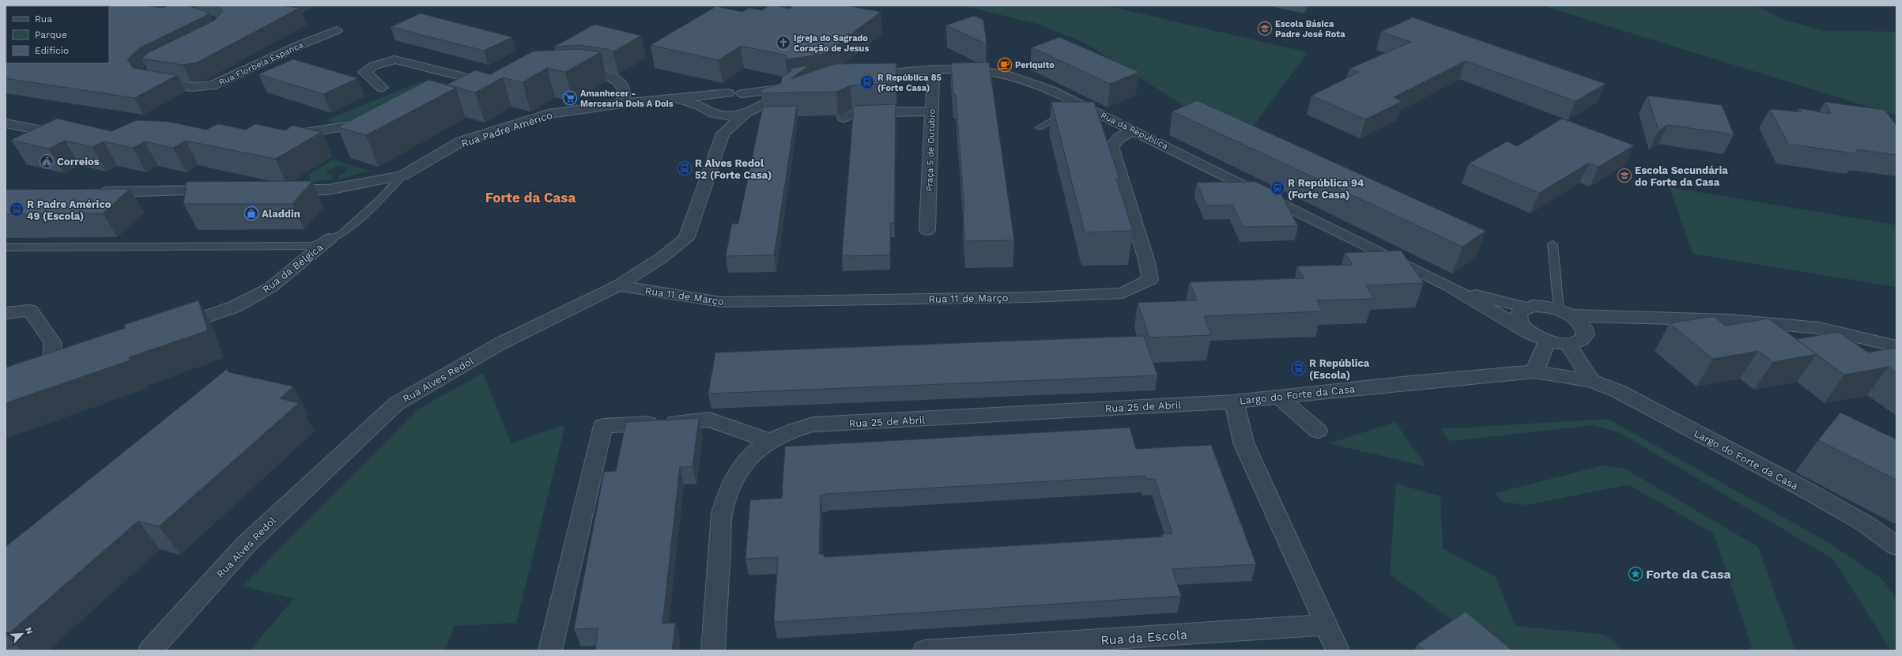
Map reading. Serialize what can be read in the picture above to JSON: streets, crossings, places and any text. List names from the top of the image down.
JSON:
{
  "streets": {
    "street": [
      "Rua Florbela Espanca",
      "Rua Padre Américo",
      "Rua da República",
      "Praça 5 de Outubro",
      "Rua da Bélgica",
      "Rua 11 de Março",
      "Rua Alves Redol",
      "Largo do Forte da Casa",
      "Rua 25 de Abril",
      "Rua da Escola"
    ]
  },
  "crossings": [
    ["Rua da República", "Praça 5 de Outubro"],
    ["Rua da República", "Rua 11 de Março"],
    ["Rua 11 de Março", "Rua Alves Redol"],
    ["Largo do Forte da Casa", "Rua 25 de Abril"],
    ["Largo do Forte da Casa", "Rua da Escola"]
  ],
  "districts": ["Forte da Casa"],
  "places": {
    "school or university": ["Escola Básica Padre José Rota", "Escola Secundária do Forte da Casa"],
    "church": ["Igreja do Sagrado Coração de Jesus"],
    "cafe": ["Periquito"],
    "bus stop": [
      "R República 85 (Forte Casa)",
      "R Alves Redol 52 (Forte Casa)",
      "R República 94 (Forte Casa)",
      "R Padre Américo 49 (Escola)",
      "R República (Escola)"
    ],
    "supermarket": ["Amanhecer - Mercearia Dois A Dois"],
    "public building": ["Correios"],
    "shop": ["Aladdin"],
    "place": ["Forte da Casa"]
  },
  "legend": ["Rua", "Parque", "Edifício"],
  "north": "top right"
}
